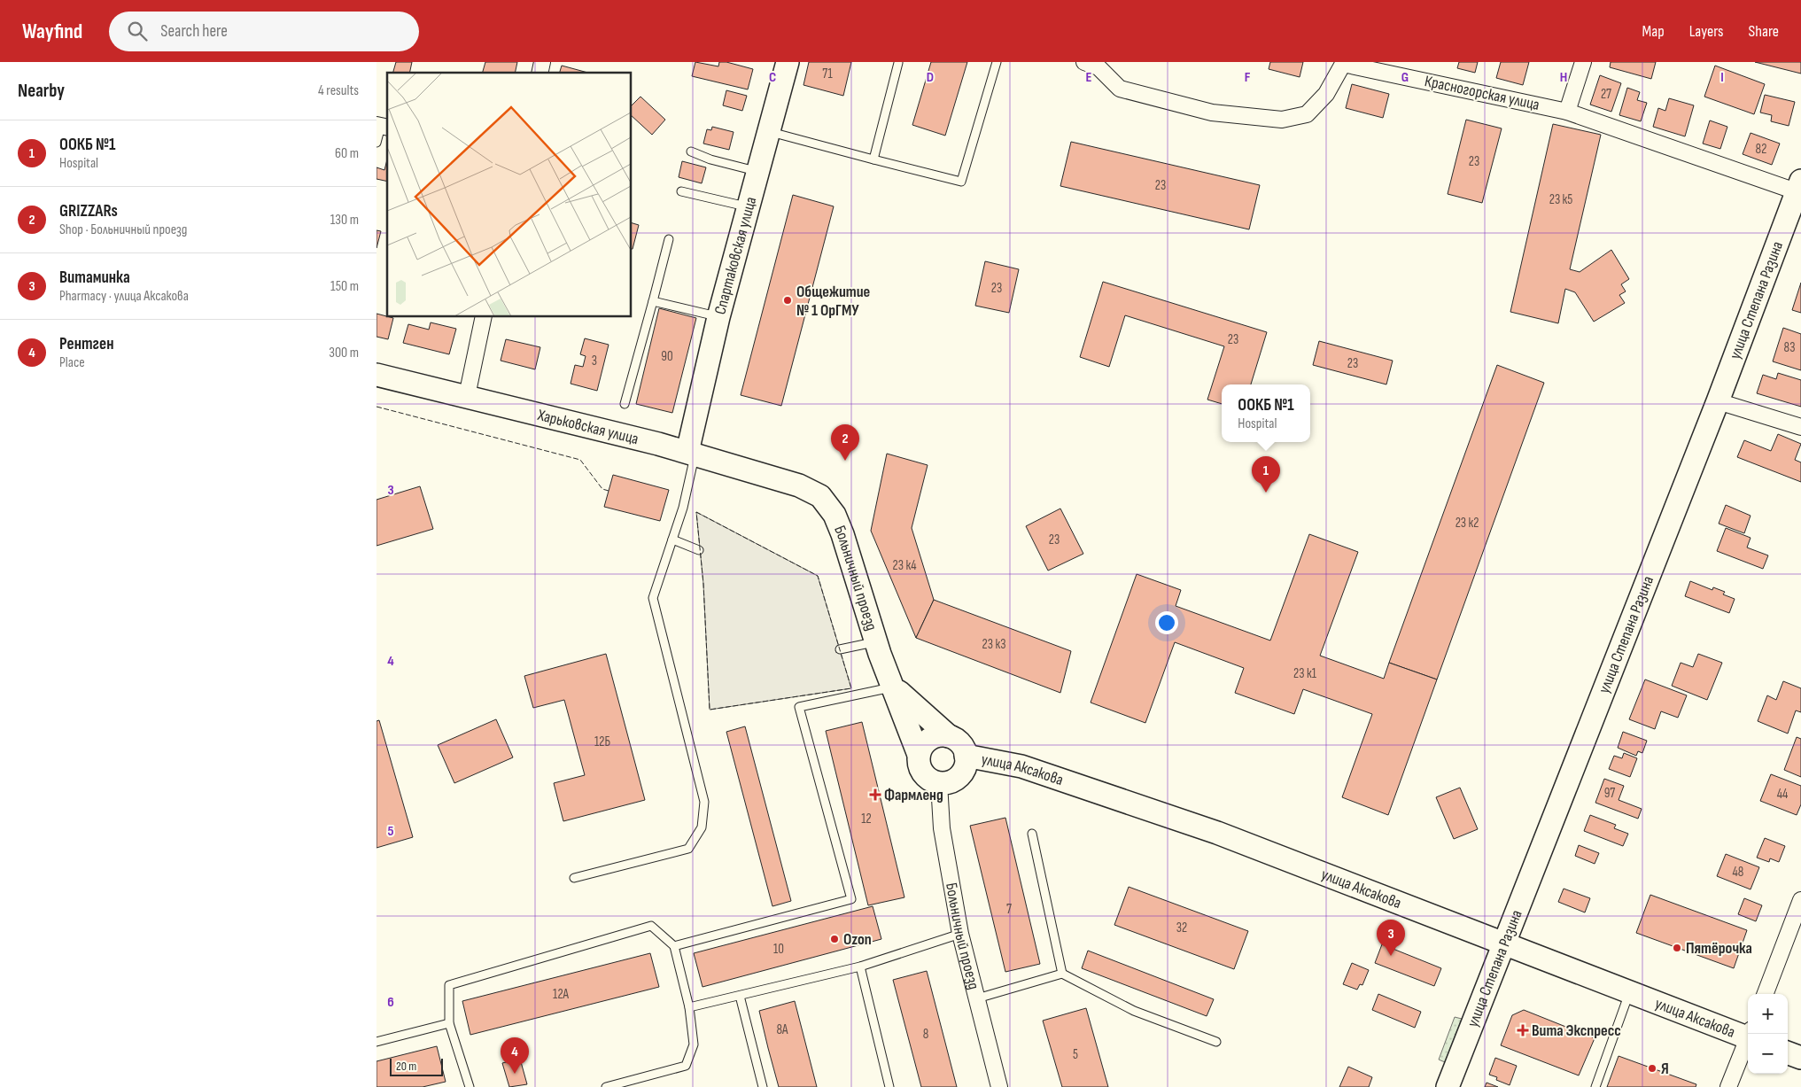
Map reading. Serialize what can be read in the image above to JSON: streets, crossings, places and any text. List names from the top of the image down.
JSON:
{
  "streets": {
    "street": [
      "Красногорская улица",
      "Спартаковская улица",
      "улица Степана Разина",
      "Харьковская улица",
      "Больничный проезд",
      "улица Аксакова"
    ]
  },
  "crossings": [
    ["Красногорская улица", "улица Степана Разина"],
    ["Спартаковская улица", "Харьковская улица"],
    ["улица Степана Разина", "улица Аксакова"],
    ["Харьковская улица", "Больничный проезд"],
    ["Больничный проезд", "улица Аксакова"]
  ],
  "places": {
    "other": [
      "Общежитие № 1 ОрГМУ",
      "Ozon",
      "Пятёрочка",
      "Я"
    ],
    "health": ["Фармленд", "Вита Экспресс"]
  },
  "house_numbers": [
    "71",
    "27",
    "82",
    "23",
    "23",
    "23 к5",
    "23",
    "23",
    "83",
    "90",
    "3",
    "23",
    "23 к2",
    "23",
    "23 к4",
    "23 к3",
    "23 к1",
    "12Б",
    "97",
    "44",
    "12",
    "48",
    "7",
    "32",
    "10",
    "12А",
    "8А",
    "8",
    "5"
  ],
  "scale_bar": "20 m",
  "page": {
    "header": "Wayfind",
    "search": "Search here",
    "nav": ["Map", "Layers", "Share"],
    "heading": ["Nearby", "4 results"],
    "list": [
      {
        "mark": "1",
        "name": "ООКБ №1",
        "note": "Hospital",
        "value": "60 m"
      },
      {
        "mark": "2",
        "name": "GRIZZARs",
        "note": "Shop · Больничный проезд",
        "value": "130 m"
      },
      {
        "mark": "3",
        "name": "Витаминка",
        "note": "Pharmacy · улица Аксакова",
        "value": "150 m"
      },
      {
        "mark": "4",
        "name": "Рентген",
        "note": "Place",
        "value": "300 m"
      }
    ],
    "popup": ["ООКБ №1", "Hospital"],
    "pins": [
      "2",
      "1",
      "3",
      "4"
    ],
    "map_buttons": ["+", "−"],
    "scale": "20 m"
  },
  "grid": {
    "columns": [
      "C",
      "D",
      "E",
      "F",
      "G",
      "H",
      "I"
    ],
    "rows": [
      "3",
      "4",
      "5",
      "6"
    ]
  }
}
